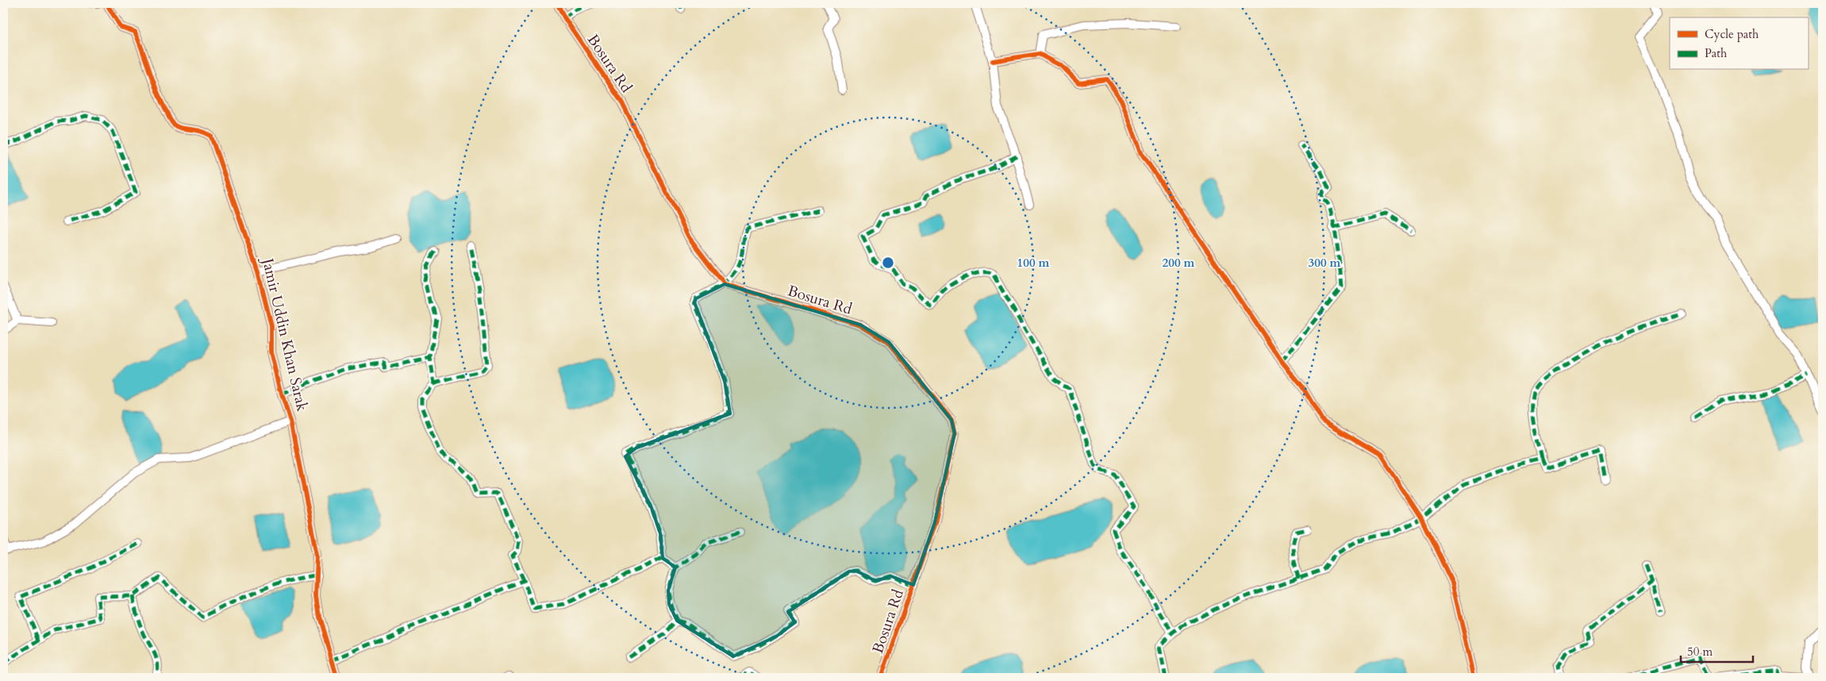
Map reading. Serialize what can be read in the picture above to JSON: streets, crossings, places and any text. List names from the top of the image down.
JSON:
{
  "streets": {
    "street": ["Bosura Rd", "Jamir Uddin Khan Sarak"]
  },
  "legend": ["Cycle path", "Path"],
  "scale_bar": "50 m",
  "rings": ["100 m", "200 m", "300 m"]
}
